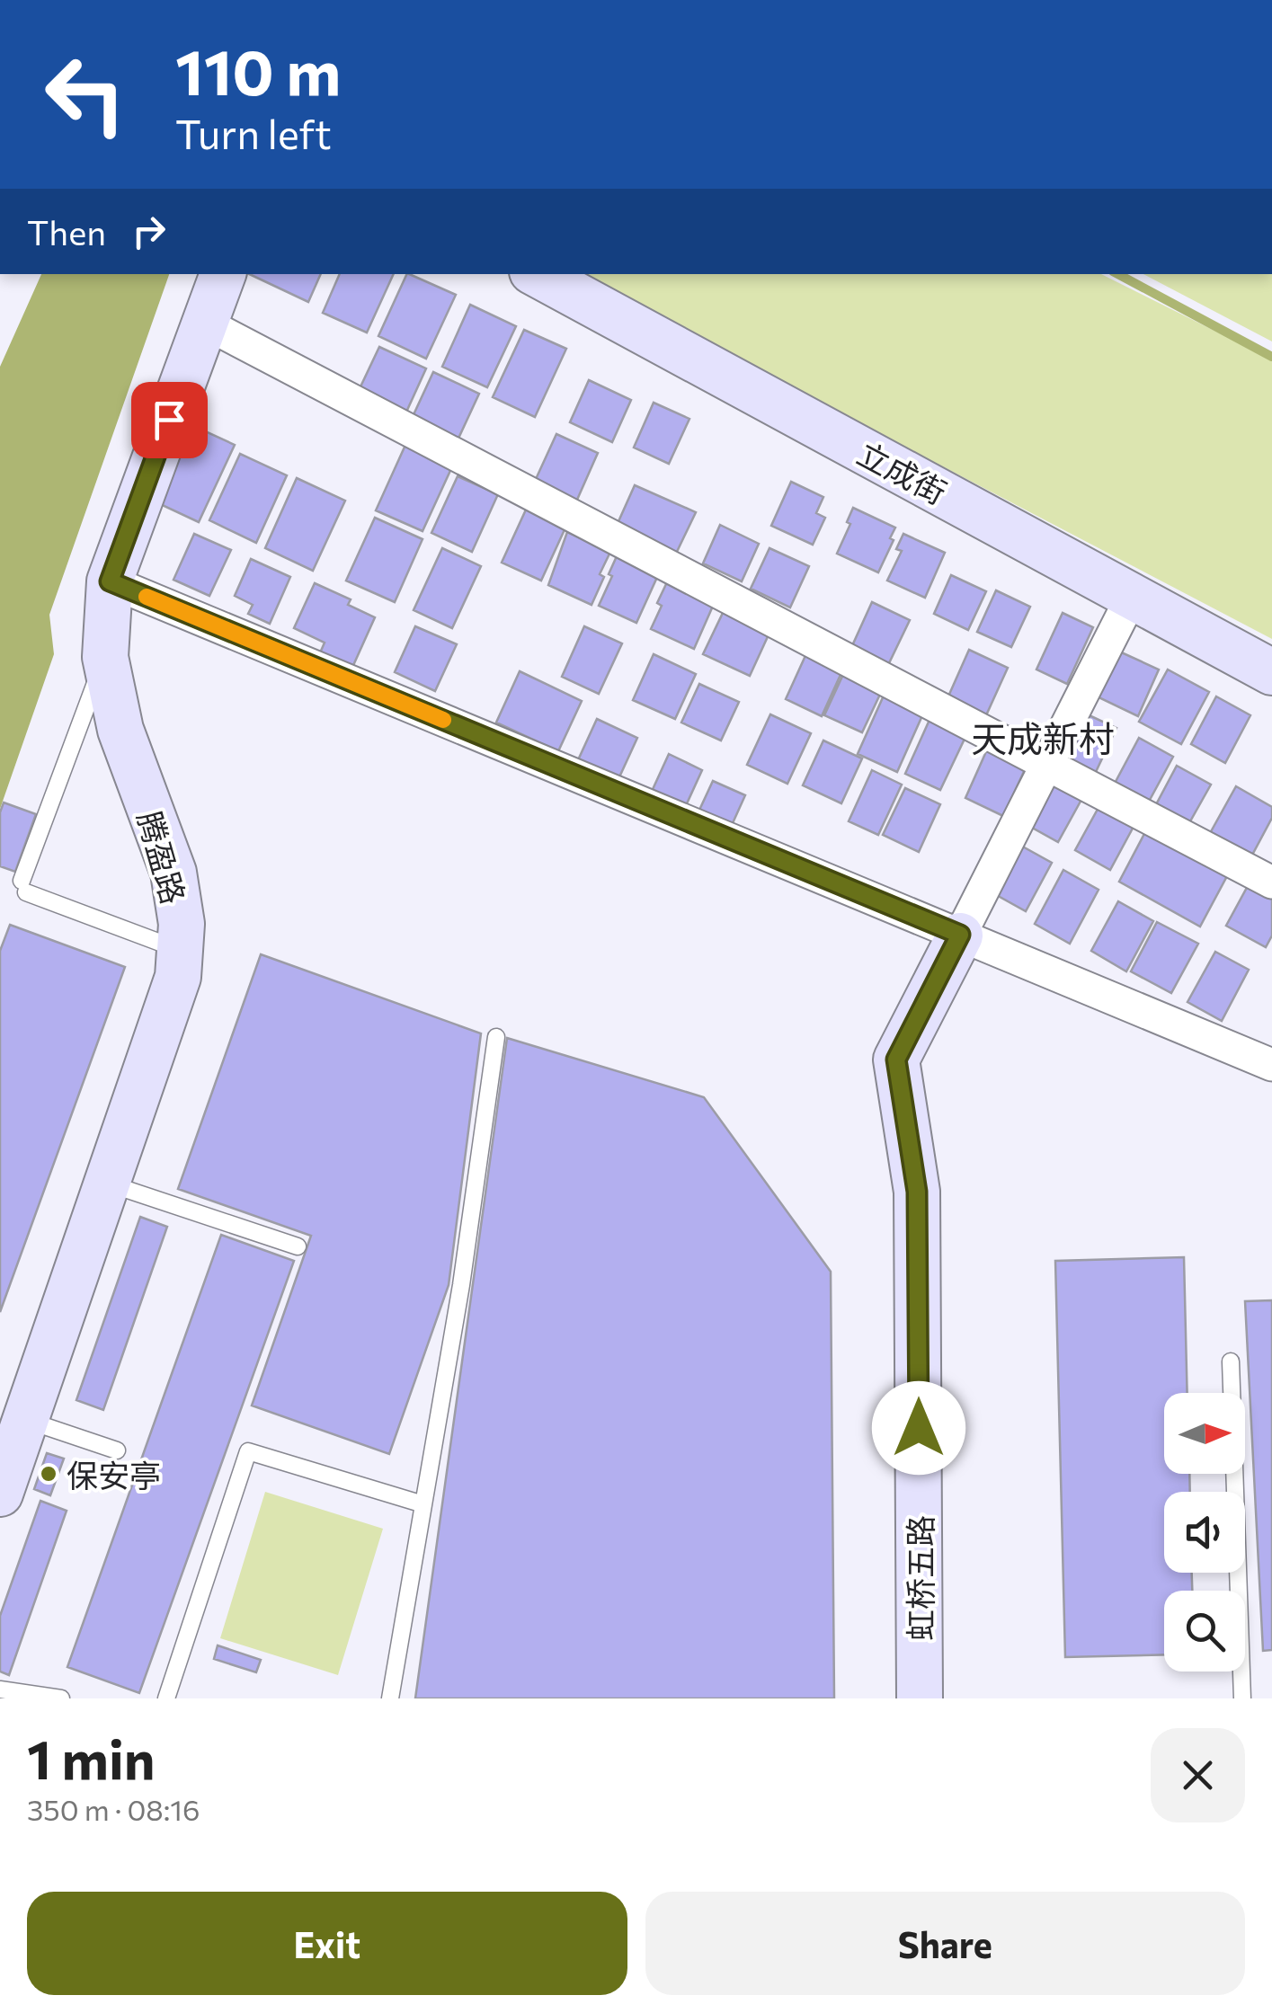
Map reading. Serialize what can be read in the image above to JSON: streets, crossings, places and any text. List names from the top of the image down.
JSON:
{
  "streets": {
    "street": ["立成街", "腾盈路", "虹桥五路"]
  },
  "districts": ["天成新村"],
  "places": ["保安亭"],
  "north": "right",
  "page": {
    "turn": ["110 m", "Turn left"],
    "then": "Then",
    "heading": ["1 min", "350 m · 08:16"],
    "buttons": ["Exit", "Share"]
  }
}
